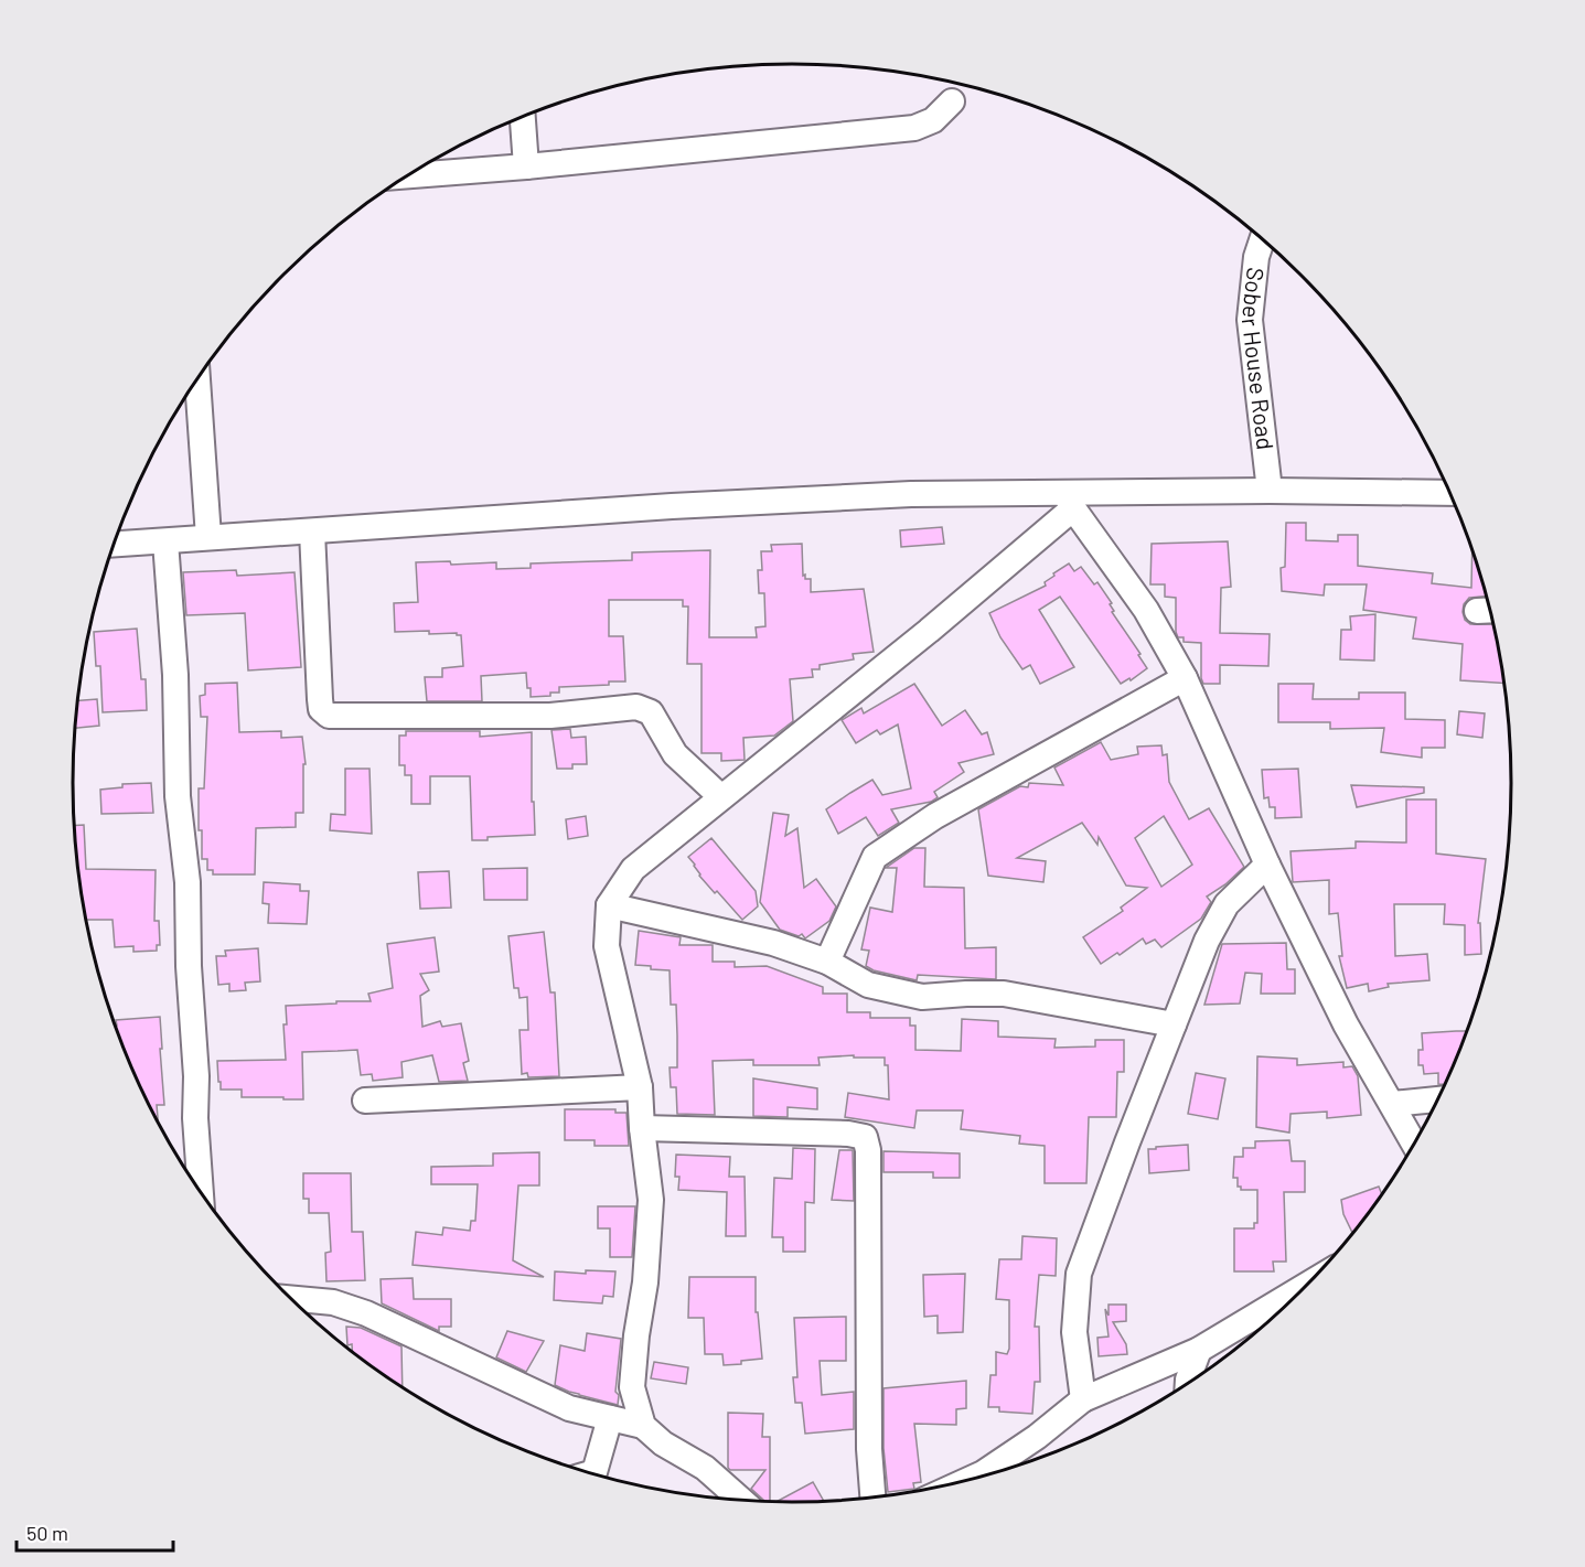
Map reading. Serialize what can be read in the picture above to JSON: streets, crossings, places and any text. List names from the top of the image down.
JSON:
{
  "streets": {
    "street": ["Sober House Road"]
  },
  "scale_bar": "50 m"
}
